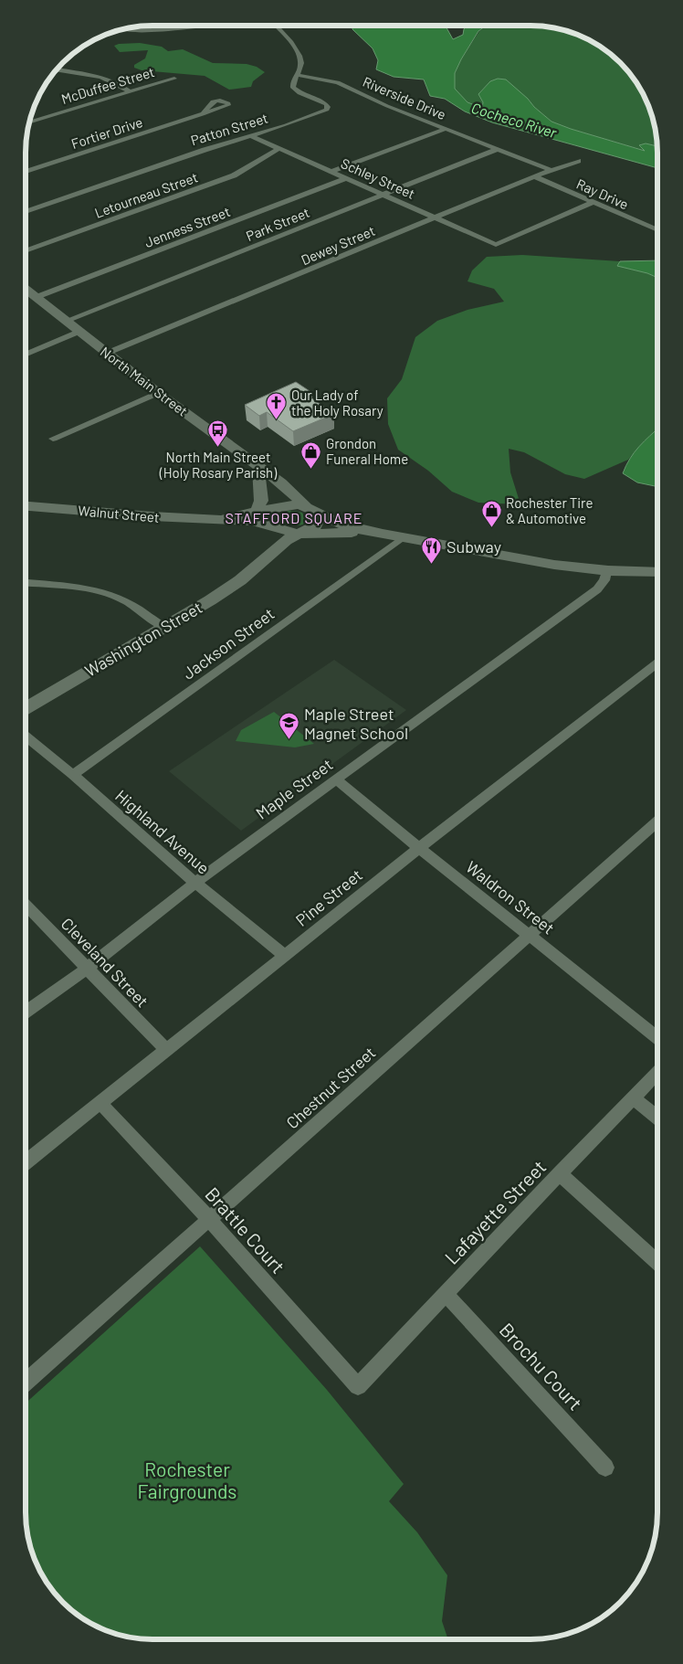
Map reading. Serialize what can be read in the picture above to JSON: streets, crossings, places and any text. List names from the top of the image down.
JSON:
{
  "streets": {
    "main road": ["North Main Street", "Walnut Street", "Washington Street"],
    "street": [
      "McDuffee Street",
      "Riverside Drive",
      "Patton Street",
      "Fortier Drive",
      "Schley Street",
      "Ray Drive",
      "Letourneau Street",
      "Park Street",
      "Jenness Street",
      "Dewey Street",
      "Jackson Street",
      "Maple Street",
      "Highland Avenue",
      "Pine Street",
      "Waldron Street",
      "Cleveland Street",
      "Chestnut Street",
      "Lafayette Street",
      "Brattle Court",
      "Brochu Court"
    ]
  },
  "crossings": [
    ["Riverside Drive", "Patton Street"],
    ["Riverside Drive", "Park Street"],
    ["Riverside Drive", "Dewey Street"],
    ["Patton Street", "Schley Street"],
    ["Schley Street", "Ray Drive"],
    ["Schley Street", "Letourneau Street"],
    ["Schley Street", "Park Street"],
    ["Schley Street", "Jenness Street"],
    ["Schley Street", "Dewey Street"],
    ["Ray Drive", "Dewey Street"],
    ["Park Street", "North Main Street"],
    ["Dewey Street", "North Main Street"],
    ["North Main Street", "Walnut Street"],
    ["North Main Street", "Washington Street"],
    ["North Main Street", "Jackson Street"],
    ["North Main Street", "Maple Street"],
    ["Walnut Street", "Washington Street"],
    ["Jackson Street", "Highland Avenue"],
    ["Maple Street", "Highland Avenue"],
    ["Maple Street", "Waldron Street"],
    ["Maple Street", "Cleveland Street"],
    ["Highland Avenue", "Pine Street"],
    ["Pine Street", "Waldron Street"],
    ["Pine Street", "Cleveland Street"],
    ["Pine Street", "Brattle Court"],
    ["Waldron Street", "Chestnut Street"],
    ["Chestnut Street", "Brattle Court"],
    ["Lafayette Street", "Brattle Court"],
    ["Lafayette Street", "Brochu Court"]
  ],
  "districts": ["STAFFORD SQUARE"],
  "water": ["Cocheco River"],
  "parks": ["Rochester Fairgrounds"],
  "places": {
    "church": ["Our Lady of the Holy Rosary"],
    "bus stop": ["North Main Street (Holy Rosary Parish)"],
    "shop": ["Grondon Funeral Home", "Rochester Tire & Automotive"],
    "restaurant": ["Subway"],
    "school or university": ["Maple Street Magnet School"]
  }
}
